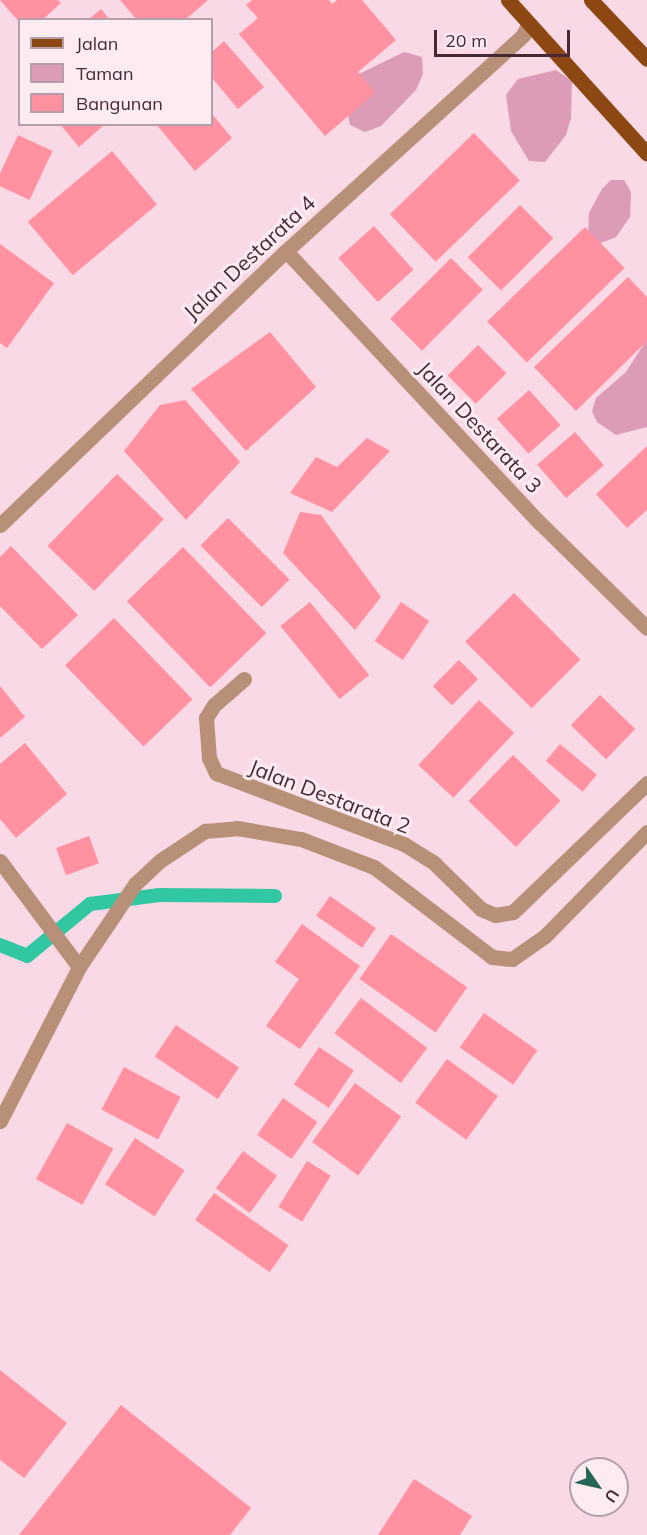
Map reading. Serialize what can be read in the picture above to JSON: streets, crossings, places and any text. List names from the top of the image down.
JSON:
{
  "streets": {
    "street": ["Jalan Destarata 4", "Jalan Destarata 3", "Jalan Destarata 2"]
  },
  "crossings": [
    ["Jalan Destarata 4", "Jalan Destarata 3"]
  ],
  "legend": ["Jalan", "Taman", "Bangunan"],
  "scale_bar": "20 m",
  "north": "bottom right"
}
